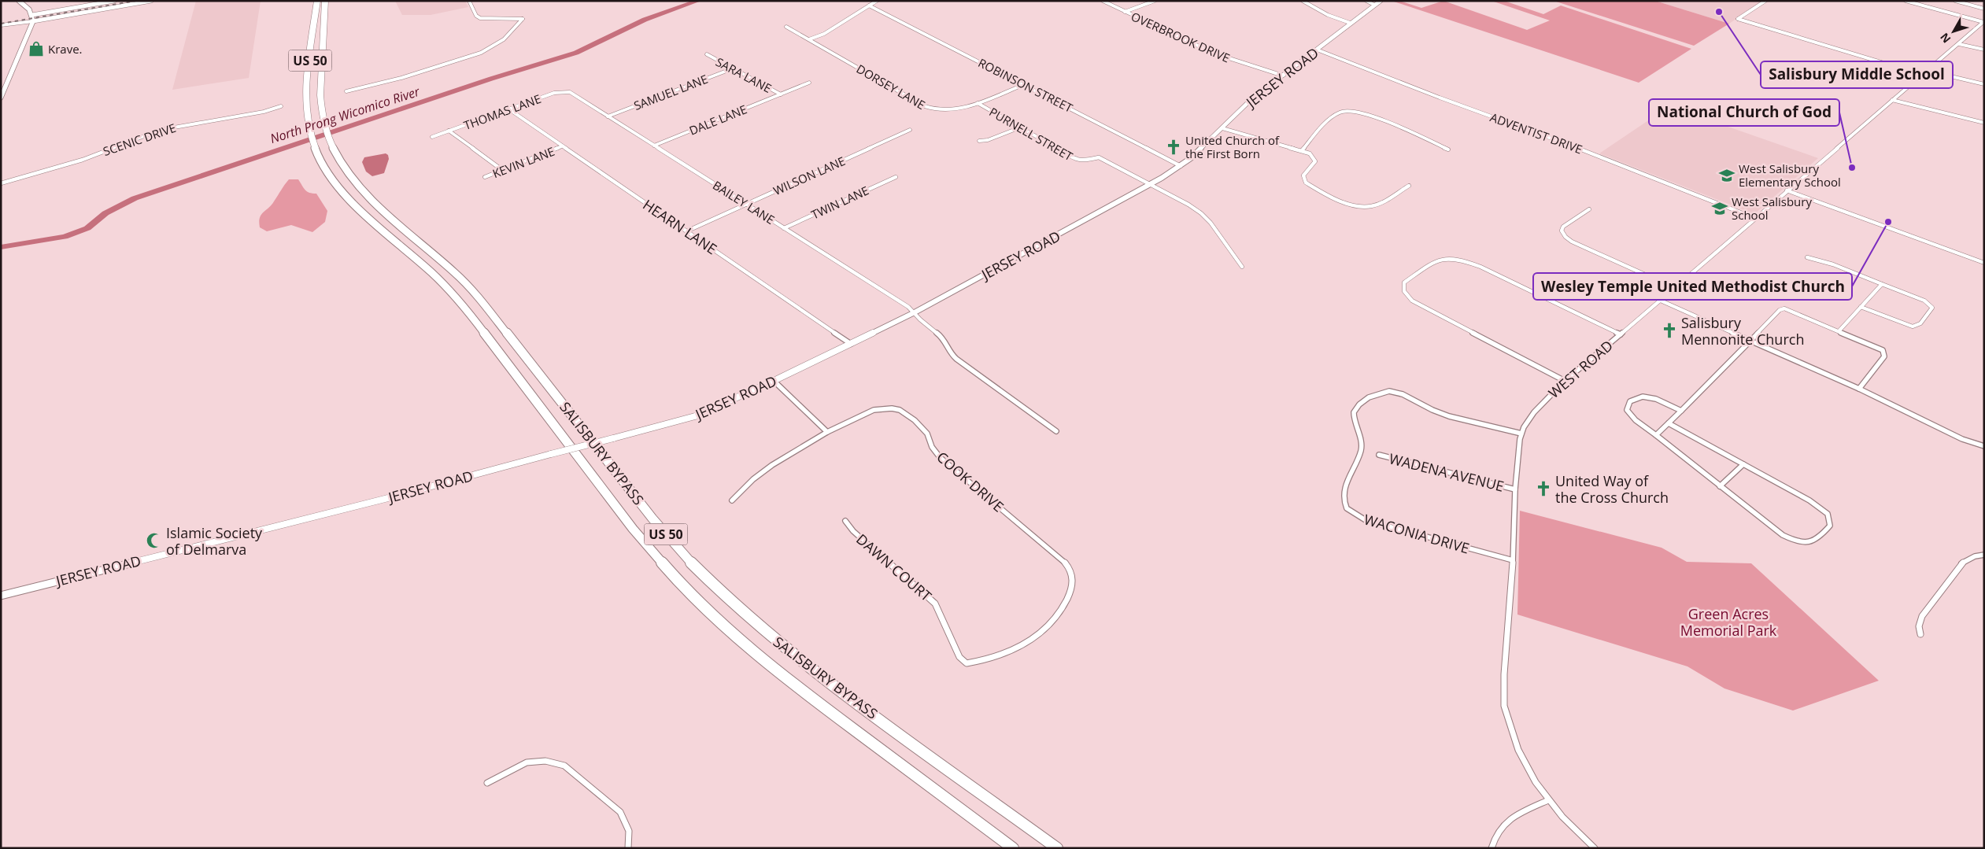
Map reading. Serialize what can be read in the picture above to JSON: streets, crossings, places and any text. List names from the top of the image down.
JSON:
{
  "streets": {
    "highway": ["US 50", "SALISBURY BYPASS"],
    "street": [
      "OVERBROOK DRIVE",
      "SARA LANE",
      "JERSEY ROAD",
      "ROBINSON STREET",
      "DORSEY LANE",
      "SAMUEL LANE",
      "THOMAS LANE",
      "DALE LANE",
      "ADVENTIST DRIVE",
      "PURNELL STREET",
      "SCENIC DRIVE",
      "KEVIN LANE",
      "WILSON LANE",
      "BAILEY LANE",
      "TWIN LANE",
      "HEARN LANE",
      "WEST ROAD",
      "WADENA AVENUE",
      "COOK DRIVE",
      "WACONIA DRIVE",
      "DAWN COURT"
    ]
  },
  "crossings": [
    ["OVERBROOK DRIVE", "JERSEY ROAD"],
    ["SARA LANE", "SAMUEL LANE"],
    ["SARA LANE", "DALE LANE"],
    ["JERSEY ROAD", "ROBINSON STREET"],
    ["JERSEY ROAD", "ADVENTIST DRIVE"],
    ["JERSEY ROAD", "PURNELL STREET"],
    ["JERSEY ROAD", "BAILEY LANE"],
    ["JERSEY ROAD", "HEARN LANE"],
    ["ROBINSON STREET", "DORSEY LANE"],
    ["DORSEY LANE", "PURNELL STREET"],
    ["SAMUEL LANE", "BAILEY LANE"],
    ["THOMAS LANE", "BAILEY LANE"],
    ["THOMAS LANE", "HEARN LANE"],
    ["DALE LANE", "BAILEY LANE"],
    ["ADVENTIST DRIVE", "WEST ROAD"],
    ["KEVIN LANE", "HEARN LANE"],
    ["WILSON LANE", "BAILEY LANE"],
    ["WILSON LANE", "HEARN LANE"],
    ["BAILEY LANE", "TWIN LANE"],
    ["WEST ROAD", "WADENA AVENUE"],
    ["WEST ROAD", "WACONIA DRIVE"],
    ["COOK DRIVE", "DAWN COURT"]
  ],
  "water": ["North Prong Wicomico River"],
  "parks": ["Green Acres Memorial Park"],
  "places": {
    "other": ["Salisbury Middle School", "National Church of God", "Wesley Temple United Methodist Church"],
    "shop": ["Krave."],
    "church": ["United Church of the First Born", "Salisbury Mennonite Church", "United Way of the Cross Church"],
    "school or university": ["West Salisbury Elementary School", "West Salisbury School"],
    "mosque": ["Islamic Society of Delmarva"]
  },
  "north": "bottom left"
}
